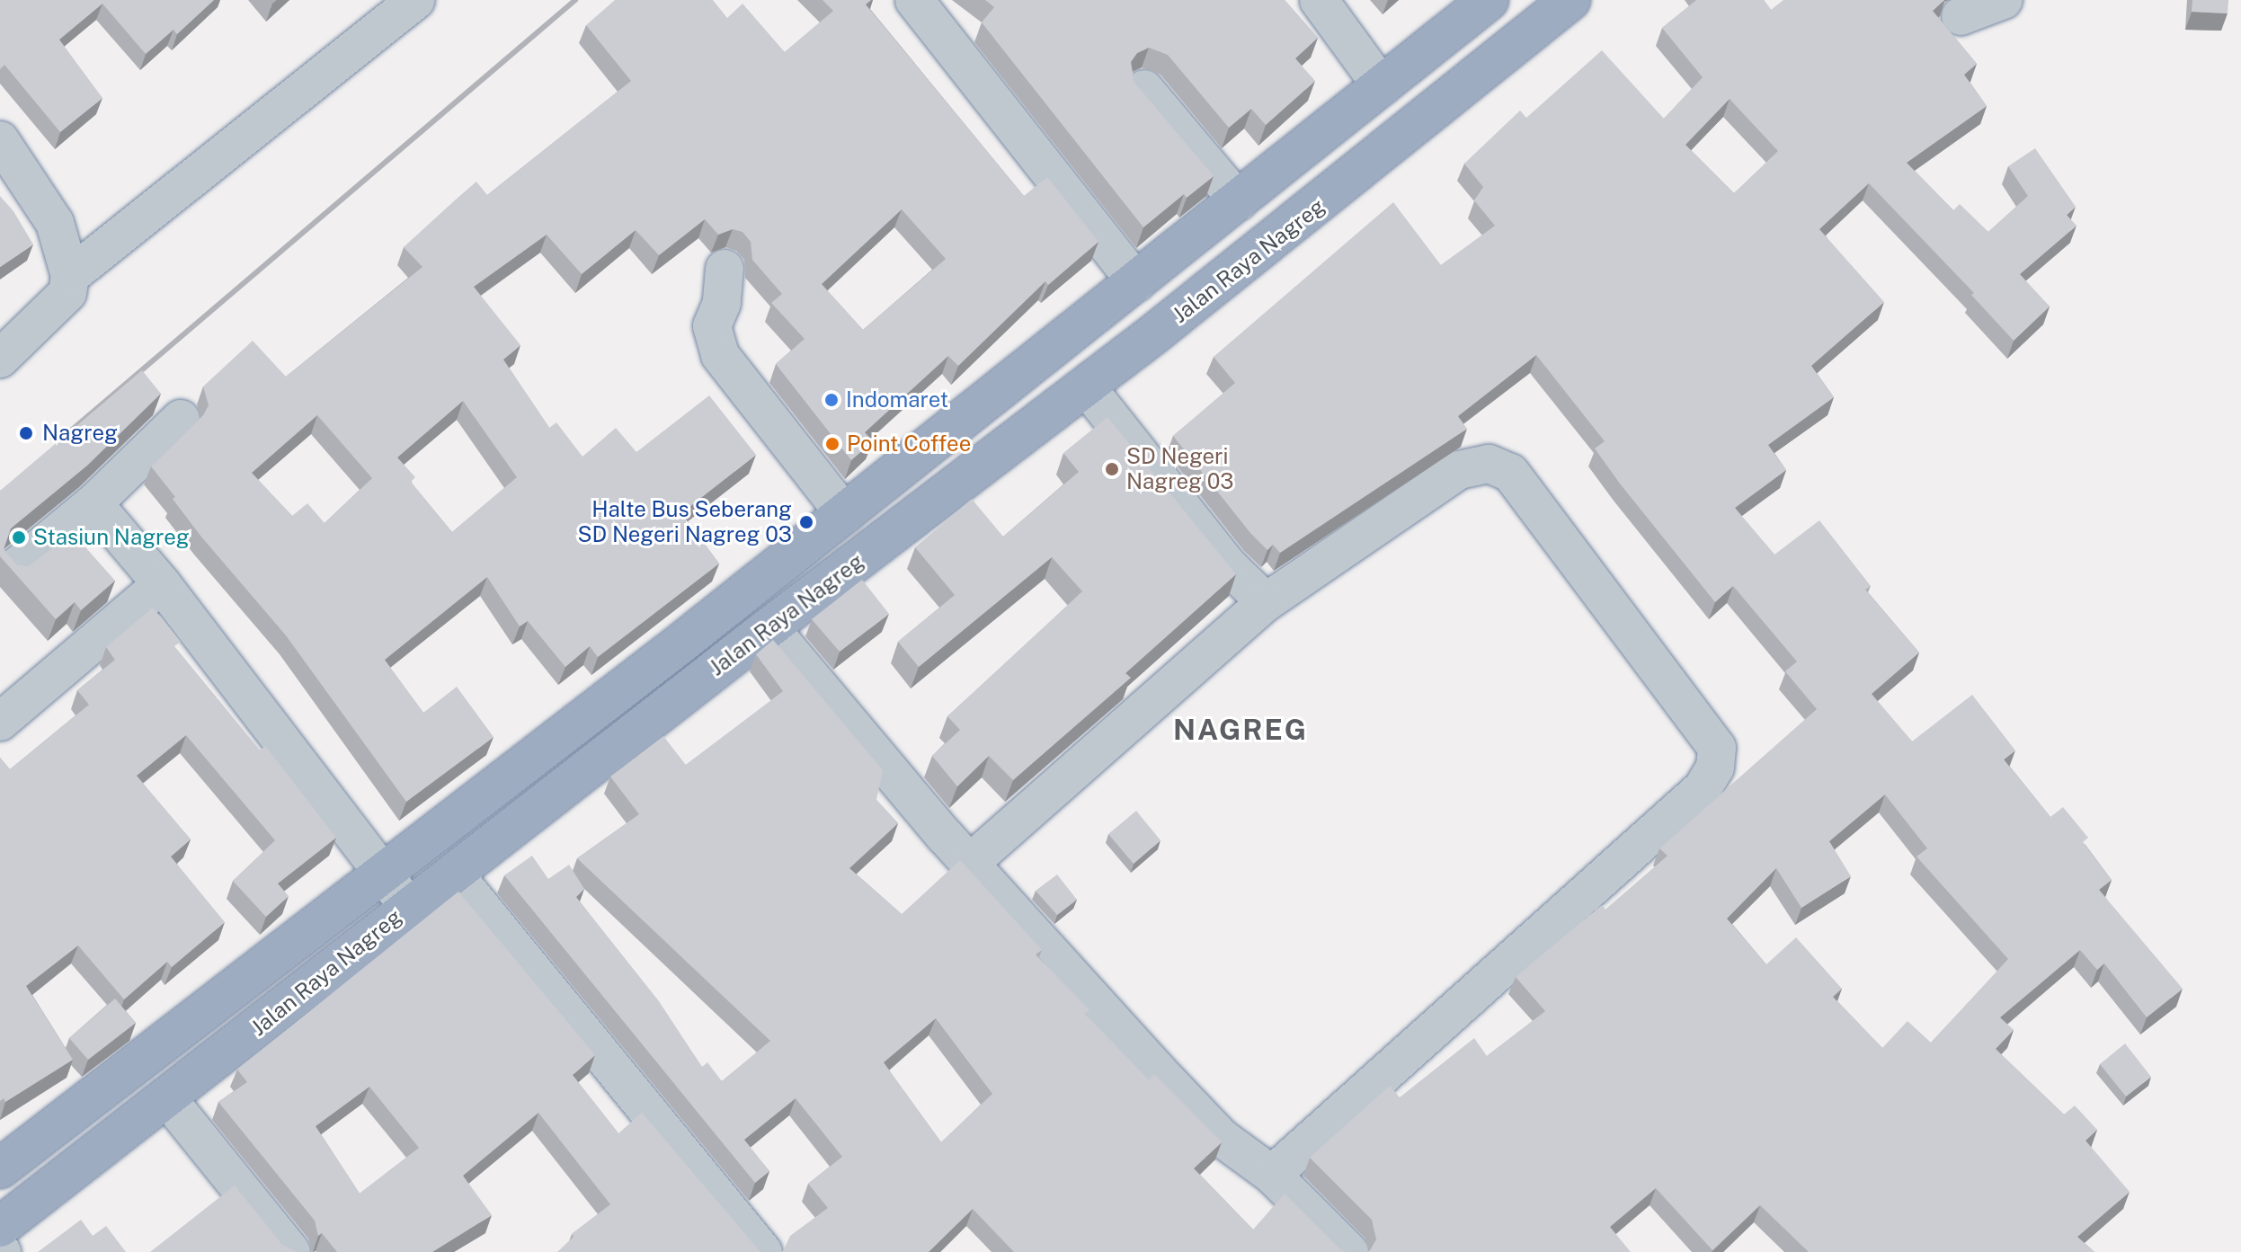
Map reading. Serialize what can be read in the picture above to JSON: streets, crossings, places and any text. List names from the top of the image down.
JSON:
{
  "streets": {
    "highway": ["Jalan Raya Nagreg"]
  },
  "districts": ["NAGREG"],
  "places": [
    "Indomaret",
    "Nagreg",
    "Point Coffee",
    "SD Negeri Nagreg 03",
    "Halte Bus Seberang SD Negeri Nagreg 03",
    "Stasiun Nagreg"
  ]
}
